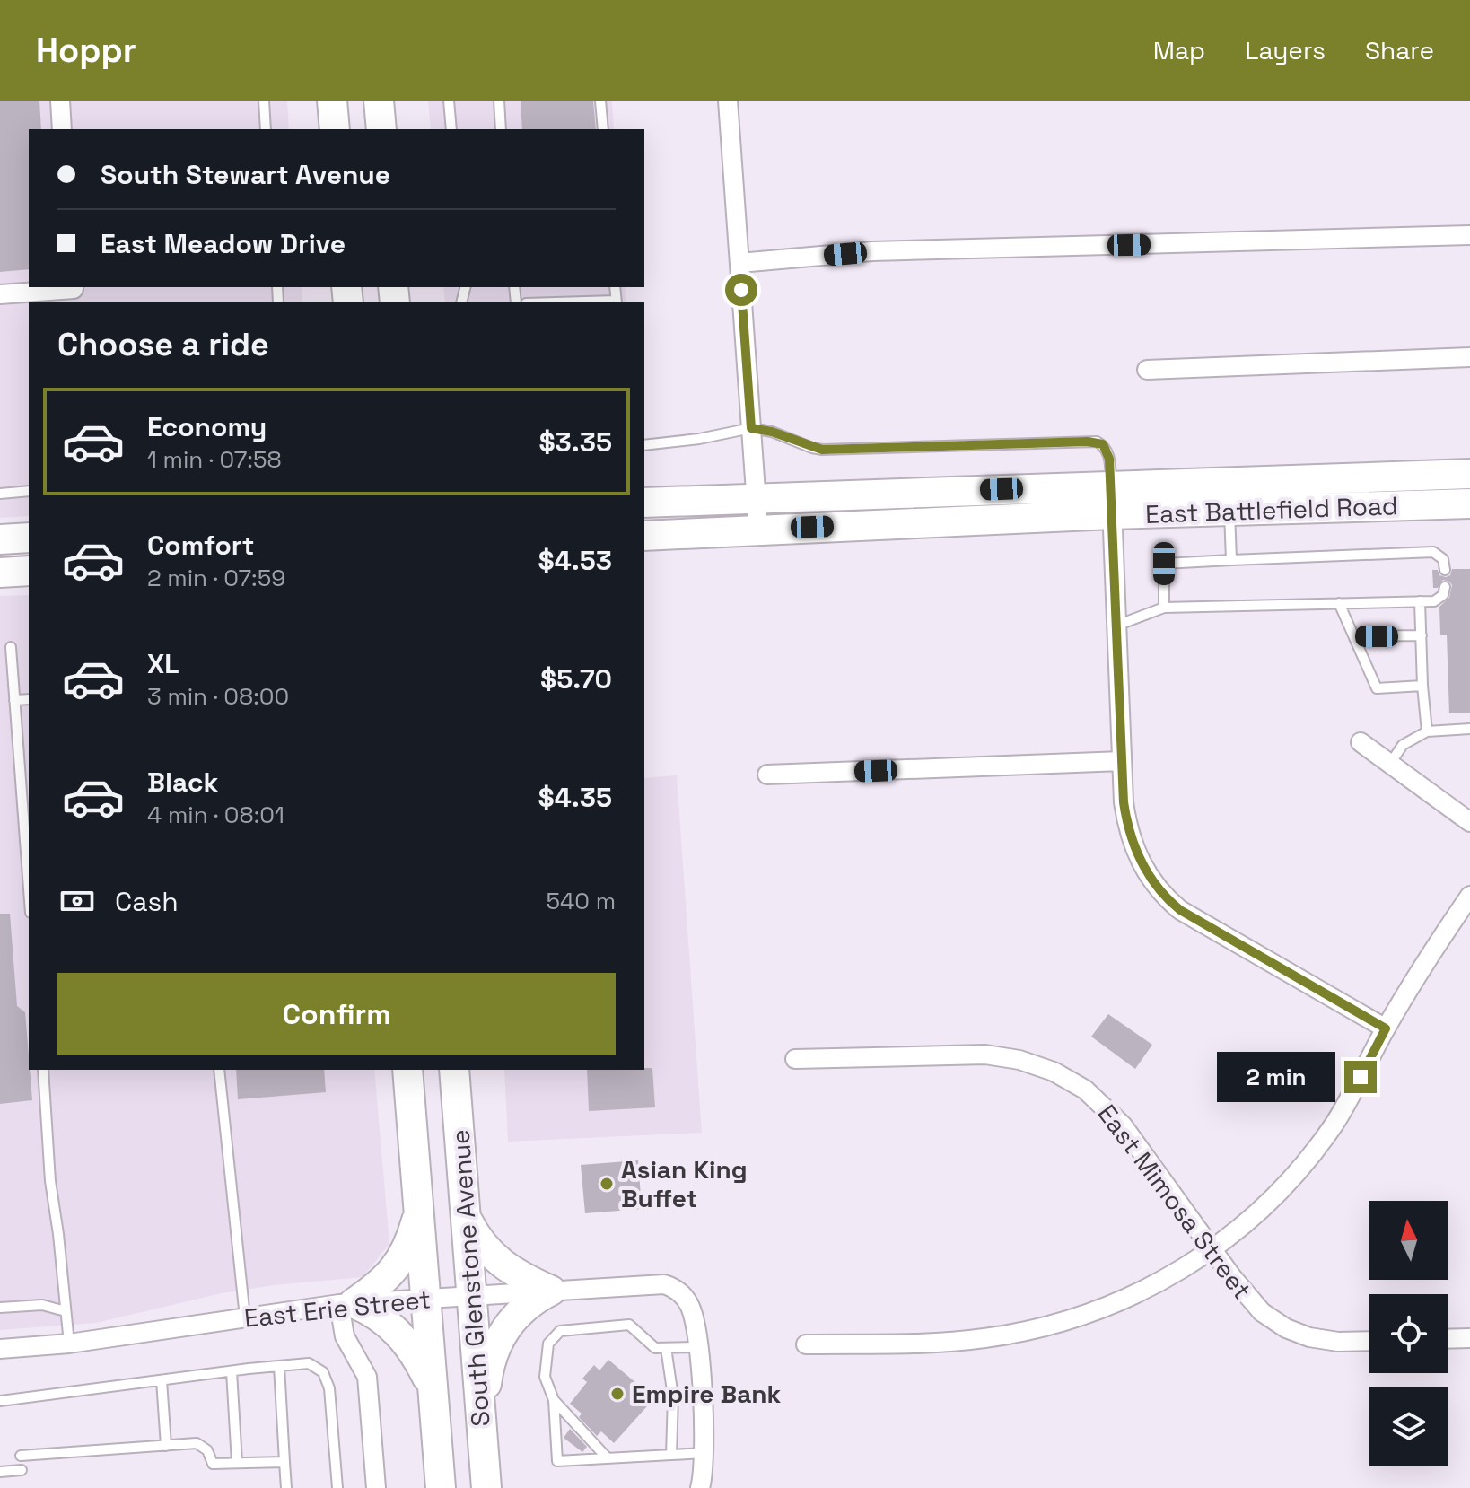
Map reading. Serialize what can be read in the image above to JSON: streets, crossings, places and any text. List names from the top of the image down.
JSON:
{
  "streets": {
    "main road": ["East Battlefield Road", "South Glenstone Avenue"],
    "street": ["East Mimosa Street", "East Erie Street"]
  },
  "crossings": [
    ["South Glenstone Avenue", "East Erie Street"]
  ],
  "places": ["Asian King Buffet", "Empire Bank"],
  "north": "top",
  "page": {
    "header": "Hoppr",
    "nav": ["Map", "Layers", "Share"],
    "banner": ["South Stewart Avenue", "East Meadow Drive"],
    "heading": "Choose a ride",
    "list": [
      {
        "name": "Economy",
        "note": "1 min · 07:58",
        "value": "$3.35"
      },
      {
        "name": "Comfort",
        "note": "2 min · 07:59",
        "value": "$4.53"
      },
      {
        "name": "XL",
        "note": "3 min · 08:00",
        "value": "$5.70"
      },
      {
        "name": "Black",
        "note": "4 min · 08:01",
        "value": "$4.35"
      }
    ],
    "pay": ["Cash", "540 m"],
    "buttons": "Confirm",
    "bubble": "2 min"
  }
}
